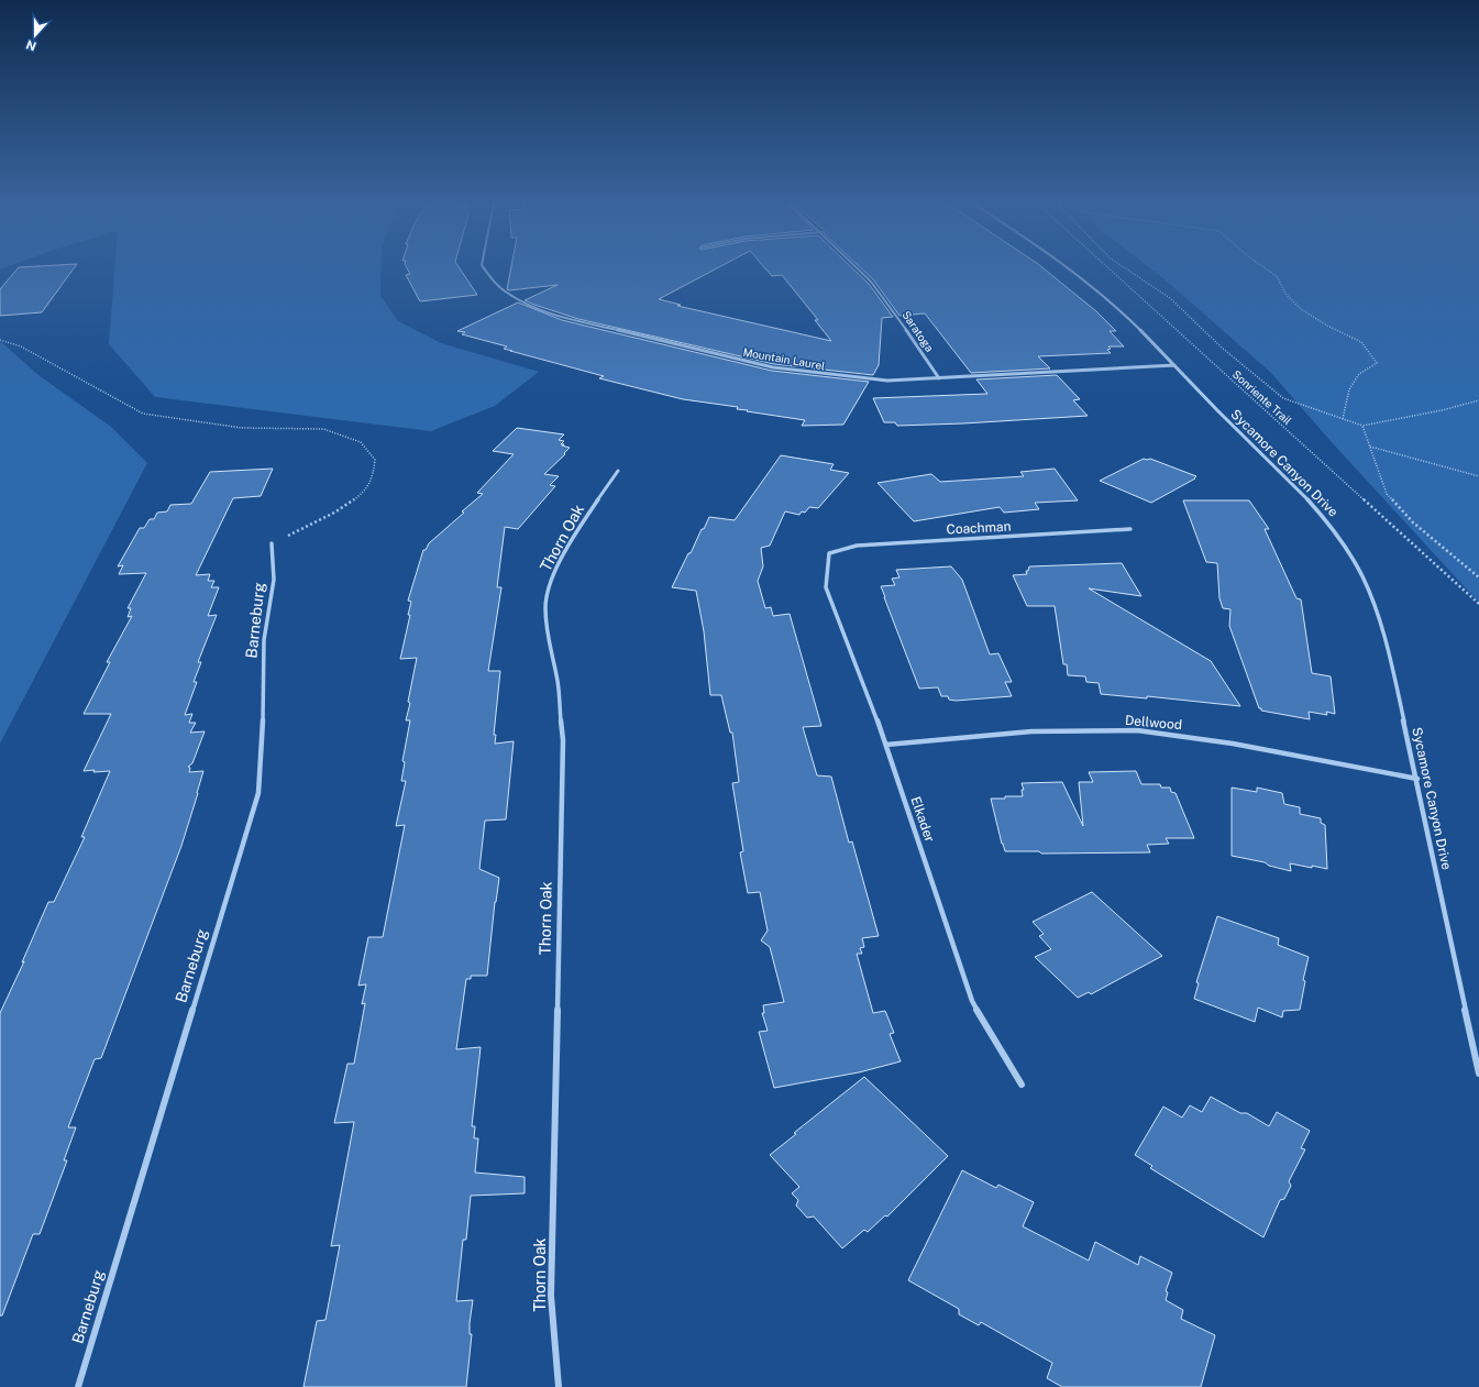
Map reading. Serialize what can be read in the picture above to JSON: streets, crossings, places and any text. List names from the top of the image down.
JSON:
{
  "streets": {
    "street": [
      "Saratoga",
      "Mountain Laurel",
      "Sycamore Canyon Drive",
      "Coachman",
      "Thorn Oak",
      "Barneburg",
      "Dellwood",
      "Elkader"
    ],
    "path": ["Sonriente Trail"]
  },
  "crossings": [
    ["Saratoga", "Mountain Laurel"],
    ["Mountain Laurel", "Sycamore Canyon Drive"],
    ["Sycamore Canyon Drive", "Dellwood"],
    ["Coachman", "Elkader"],
    ["Dellwood", "Elkader"]
  ],
  "north": "bottom"
}
